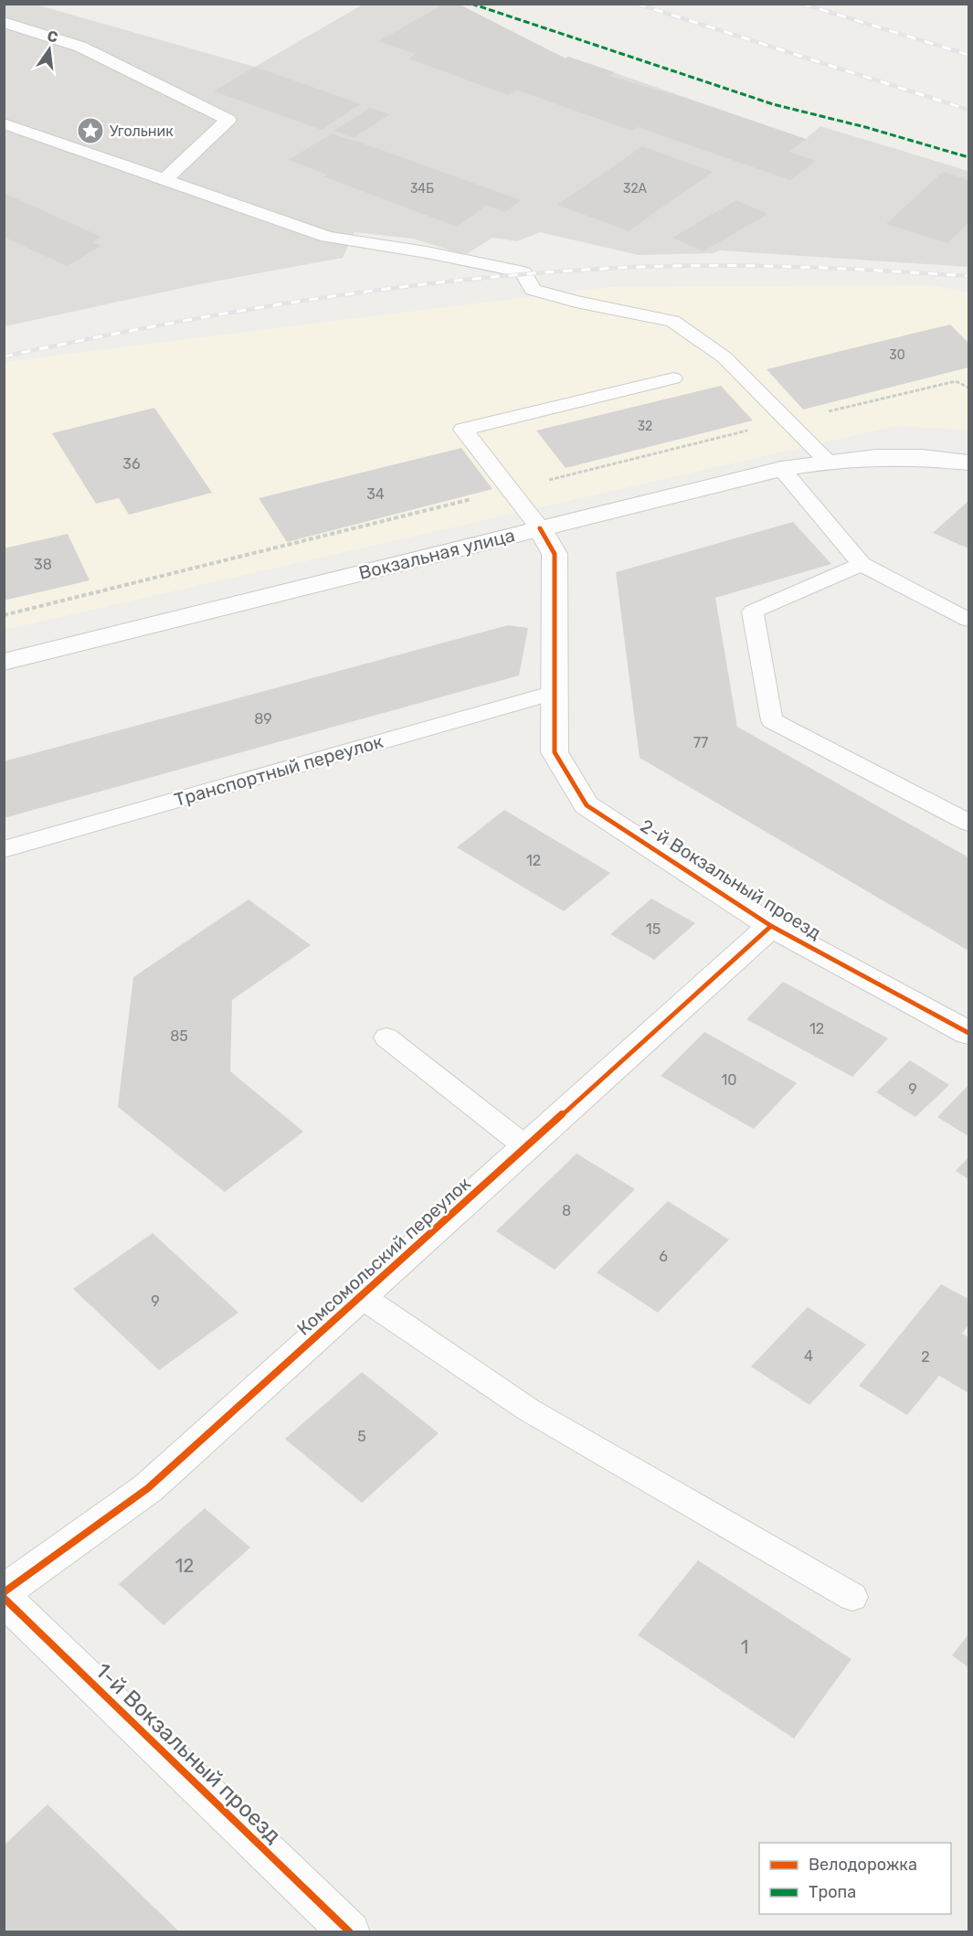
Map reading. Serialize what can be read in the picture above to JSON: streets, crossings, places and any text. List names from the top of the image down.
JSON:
{
  "streets": {
    "street": [
      "Вокзальная улица",
      "2-й Вокзальный проезд",
      "Комсомольский переулок",
      "1-й Вокзальный проезд"
    ],
    "lane": ["Транспортный переулок"]
  },
  "crossings": [
    ["Вокзальная улица", "2-й Вокзальный проезд"],
    ["Транспортный переулок", "2-й Вокзальный проезд"],
    ["2-й Вокзальный проезд", "Комсомольский переулок"]
  ],
  "places": {
    "place": ["Угольник"]
  },
  "house_numbers": [
    "34Б",
    "32А",
    "30",
    "32",
    "36",
    "34",
    "38",
    "89",
    "77",
    "12",
    "15",
    "12",
    "85",
    "10",
    "9",
    "8",
    "6",
    "9",
    "4",
    "2",
    "5",
    "12",
    "1"
  ],
  "legend": ["Велодорожка", "Тропа"],
  "north": "top"
}
